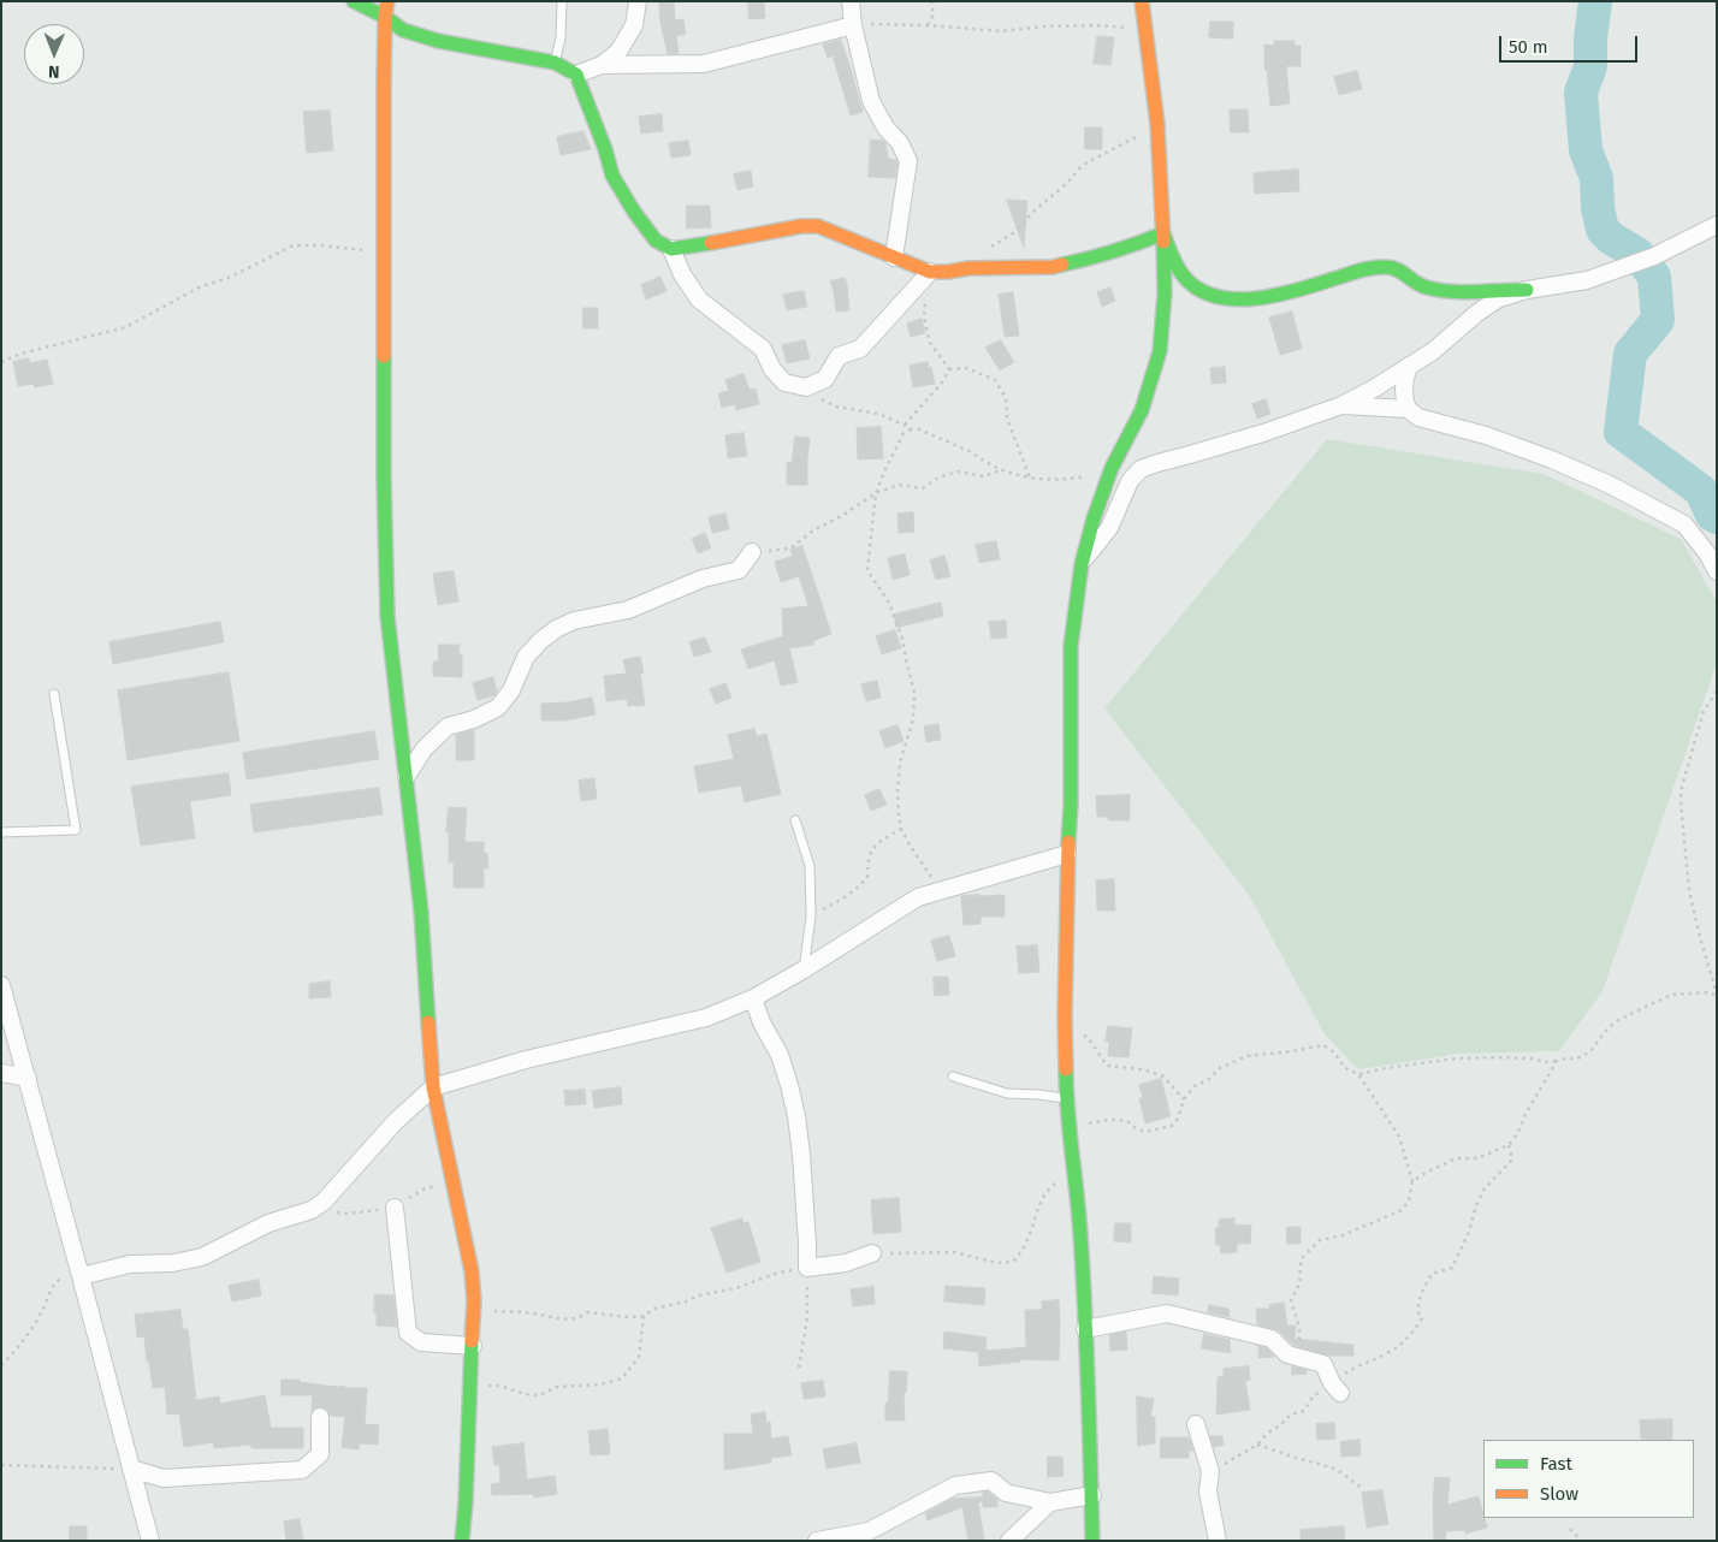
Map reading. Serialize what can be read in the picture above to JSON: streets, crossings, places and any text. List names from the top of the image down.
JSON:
{
  "legend": ["Fast", "Slow"],
  "scale_bar": "50 m",
  "north": "bottom"
}
